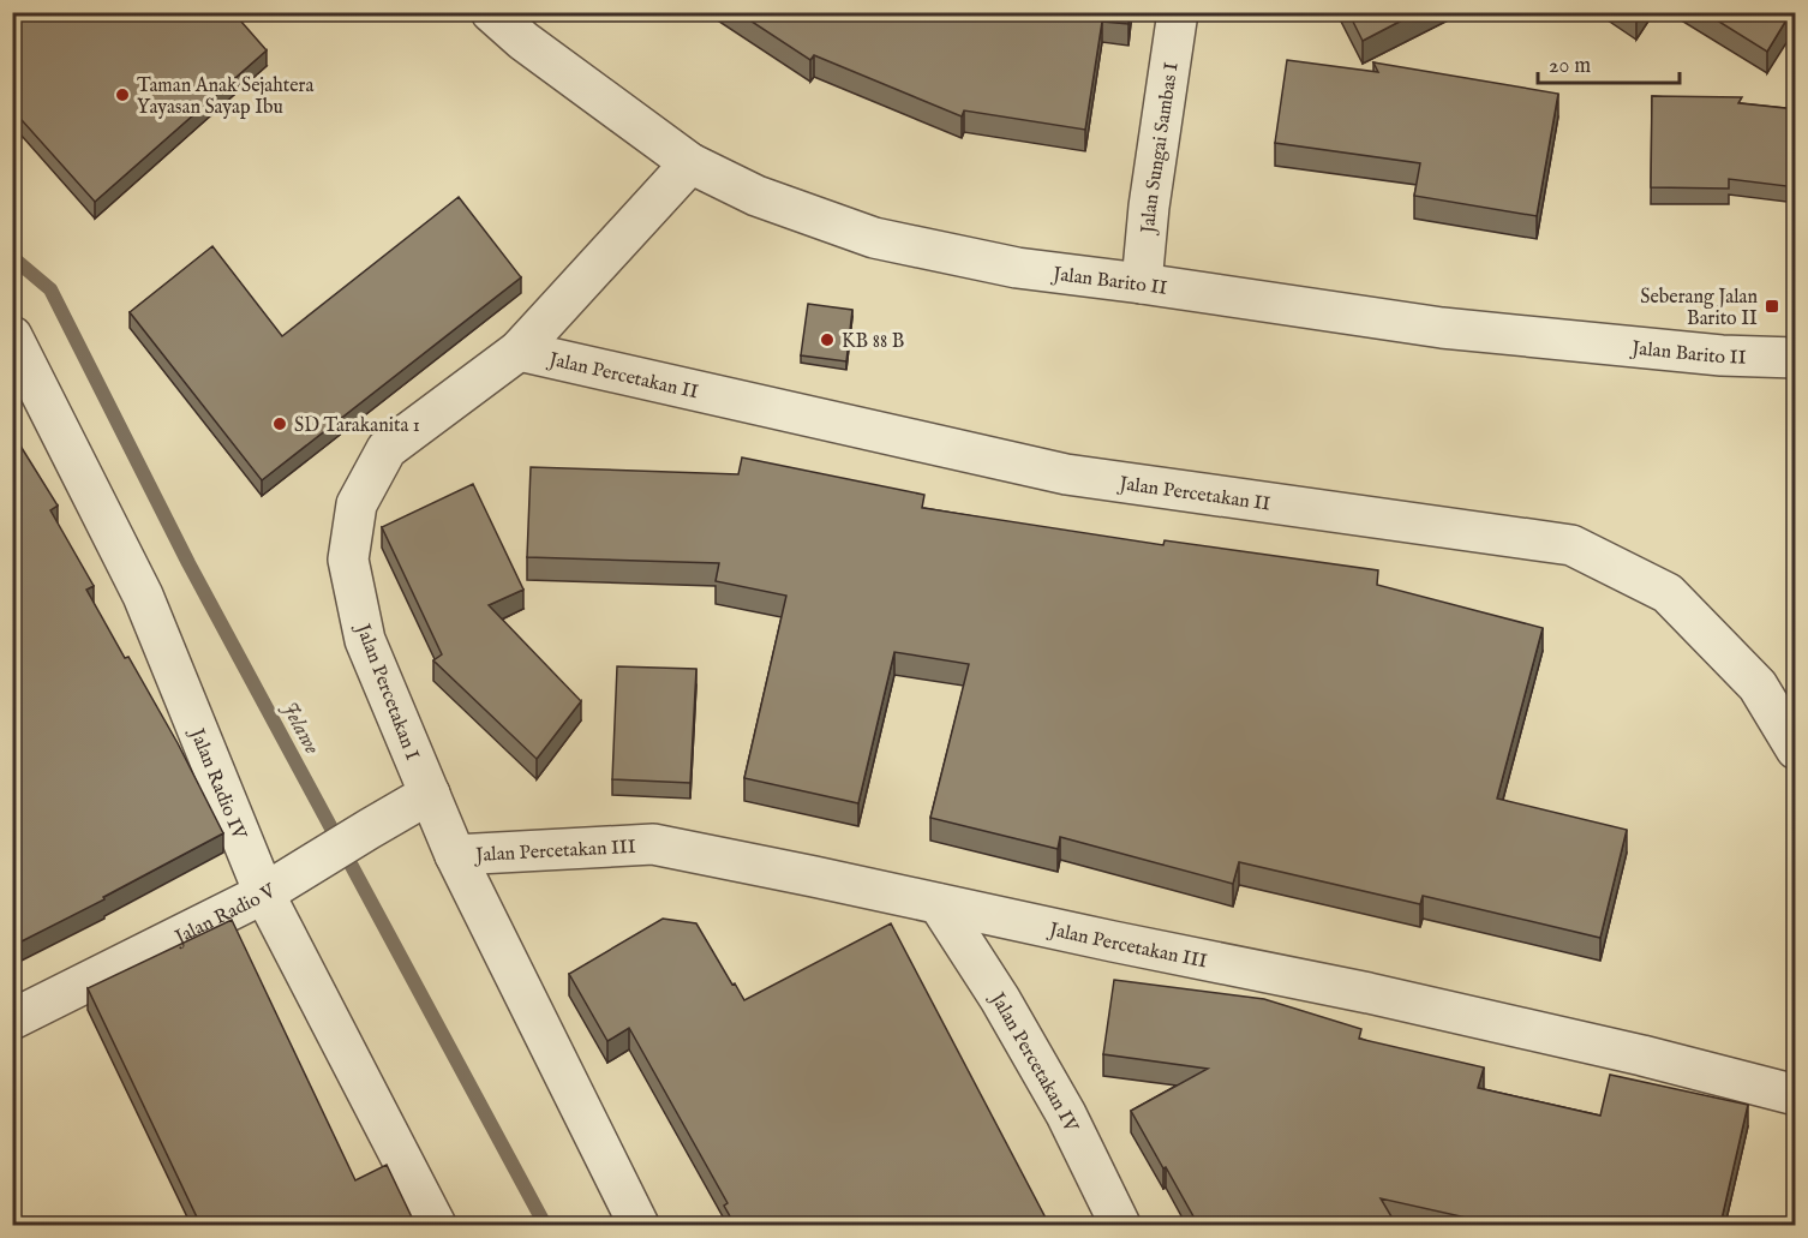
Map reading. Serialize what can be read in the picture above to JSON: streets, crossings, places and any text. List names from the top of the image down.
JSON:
{
  "streets": {
    "street": [
      "Jalan Sungai Sambas I",
      "Jalan Barito II",
      "Jalan Percetakan II",
      "Jalan Percetakan I",
      "Jalan Radio IV",
      "Jalan Percetakan III",
      "Jalan Radio V",
      "Jalan Percetakan IV"
    ]
  },
  "crossings": [
    ["Jalan Sungai Sambas I", "Jalan Barito II"],
    ["Jalan Barito II", "Jalan Percetakan I"],
    ["Jalan Percetakan II", "Jalan Percetakan I"],
    ["Jalan Percetakan I", "Jalan Percetakan III"],
    ["Jalan Percetakan I", "Jalan Radio V"],
    ["Jalan Radio IV", "Jalan Radio V"],
    ["Jalan Percetakan III", "Jalan Percetakan IV"]
  ],
  "water": ["Jelawe"],
  "places": {
    "other": ["Taman Anak Sejahtera Yayasan Sayap Ibu", "KB 88 B", "SD Tarakanita 1"],
    "transit": ["Seberang Jalan Barito II"]
  },
  "scale_bar": "20 m"
}
